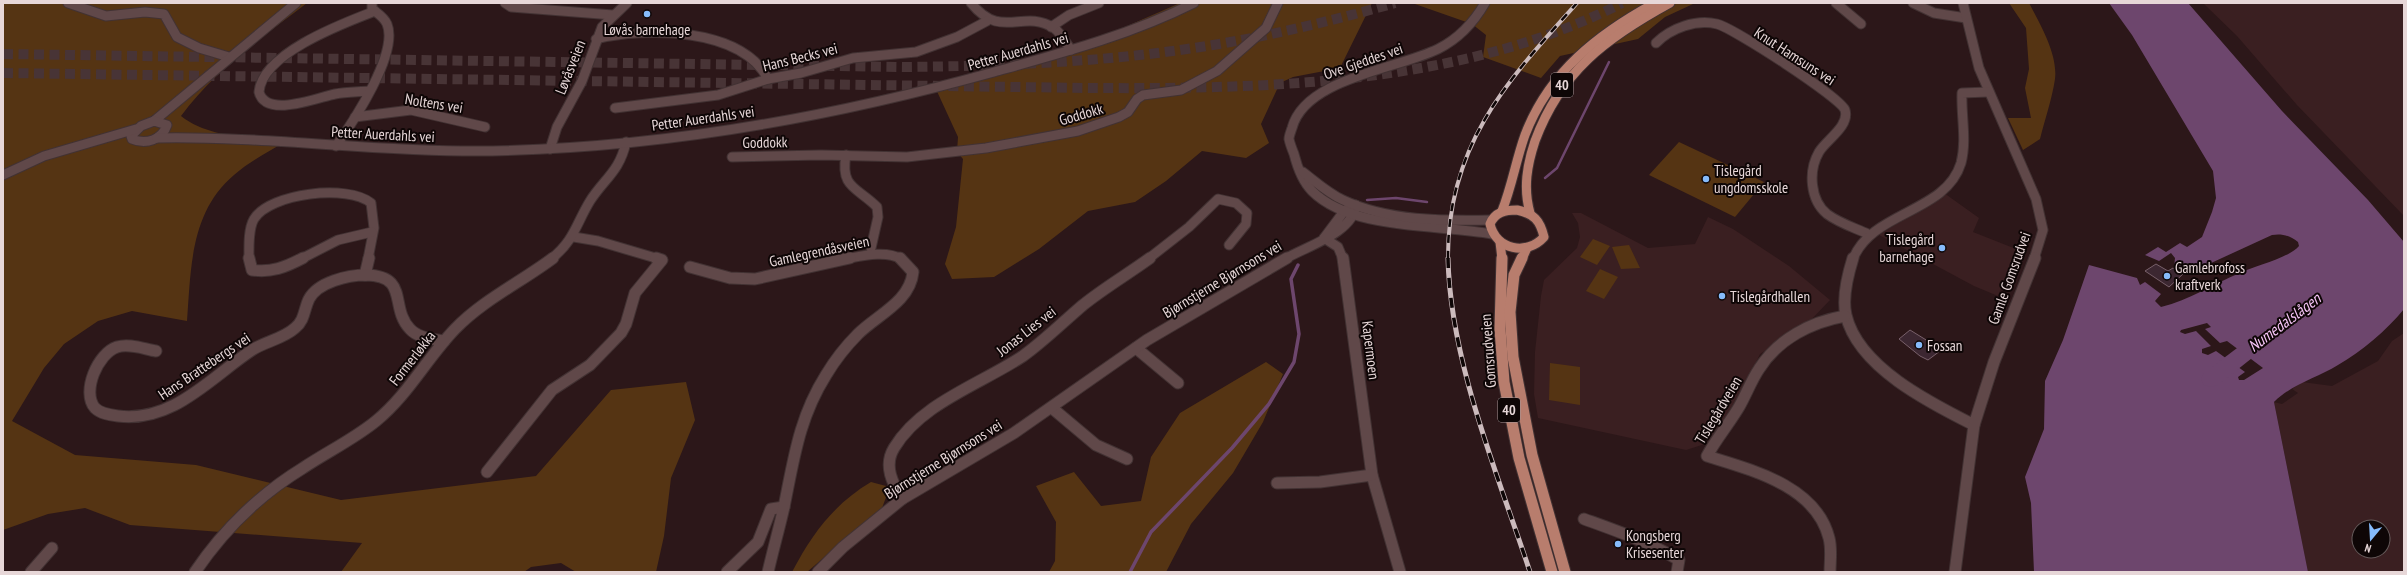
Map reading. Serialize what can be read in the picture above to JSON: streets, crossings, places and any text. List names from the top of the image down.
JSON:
{
  "streets": {
    "main road": ["40", "Gomsrudveien"],
    "street": [
      "Petter Auerdahls vei",
      "Knut Hamsuns vei",
      "Hans Becks vei",
      "Ove Gjeddes vei",
      "Løvåsveien",
      "Noltens vei",
      "Goddokk",
      "Gamlegrendåsveien",
      "Gamle Gomsrudvei",
      "Bjørnstjerne Bjørnsons vei",
      "Jonas Lies vei",
      "Kapermoen",
      "Formerløkka",
      "Hans Brattebergs vei",
      "Tislegårdveien"
    ]
  },
  "crossings": [
    ["Petter Auerdahls vei", "Løvåsveien"],
    ["Petter Auerdahls vei", "Formerløkka"],
    ["Ove Gjeddes vei", "40"],
    ["Ove Gjeddes vei", "Bjørnstjerne Bjørnsons vei"],
    ["Ove Gjeddes vei", "Gomsrudveien"],
    ["40", "Gomsrudveien"],
    ["Bjørnstjerne Bjørnsons vei", "Jonas Lies vei"],
    ["Bjørnstjerne Bjørnsons vei", "Kapermoen"],
    ["Formerløkka", "Hans Brattebergs vei"]
  ],
  "water": ["Numedalslågen"],
  "places": [
    "Løvås barnehage",
    "Tislegård ungdomsskole",
    "Tislegård barnehage",
    "Gamlebrofoss kraftverk",
    "Tislegårdhallen",
    "Fossan",
    "Kongsberg Krisesenter"
  ],
  "north": "bottom"
}
